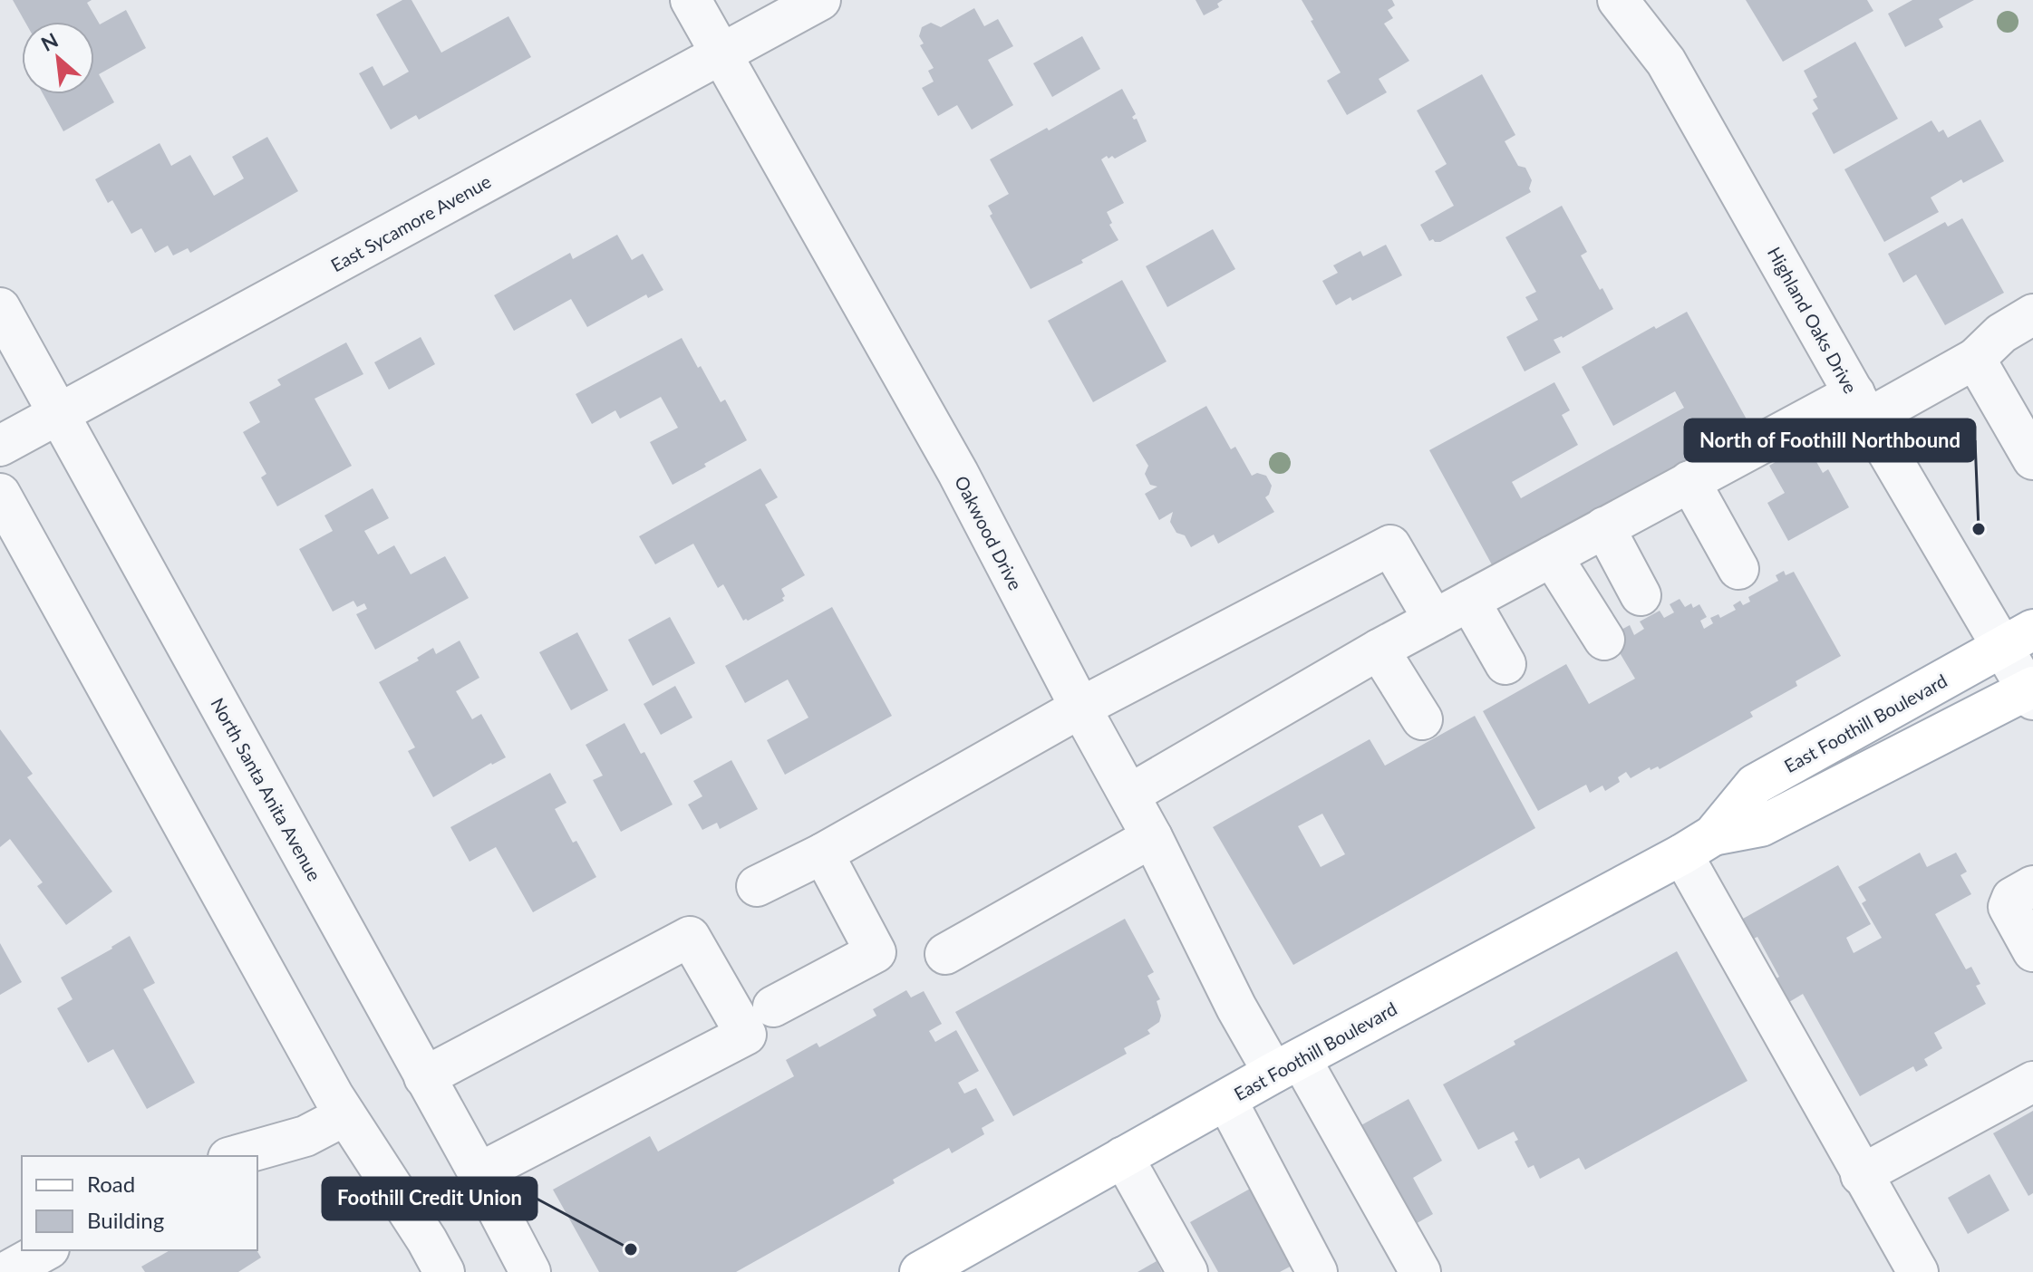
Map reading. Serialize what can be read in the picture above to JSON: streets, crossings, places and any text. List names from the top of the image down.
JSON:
{
  "streets": {
    "main road": ["East Foothill Boulevard"],
    "street": [
      "East Sycamore Avenue",
      "Highland Oaks Drive",
      "Oakwood Drive",
      "North Santa Anita Avenue"
    ]
  },
  "crossings": [
    ["East Sycamore Avenue", "Oakwood Drive"],
    ["East Sycamore Avenue", "North Santa Anita Avenue"],
    ["Highland Oaks Drive", "East Foothill Boulevard"],
    ["Oakwood Drive", "East Foothill Boulevard"]
  ],
  "places": ["North of Foothill Northbound", "Foothill Credit Union"],
  "legend": ["Road", "Building"],
  "north": "top left"
}
